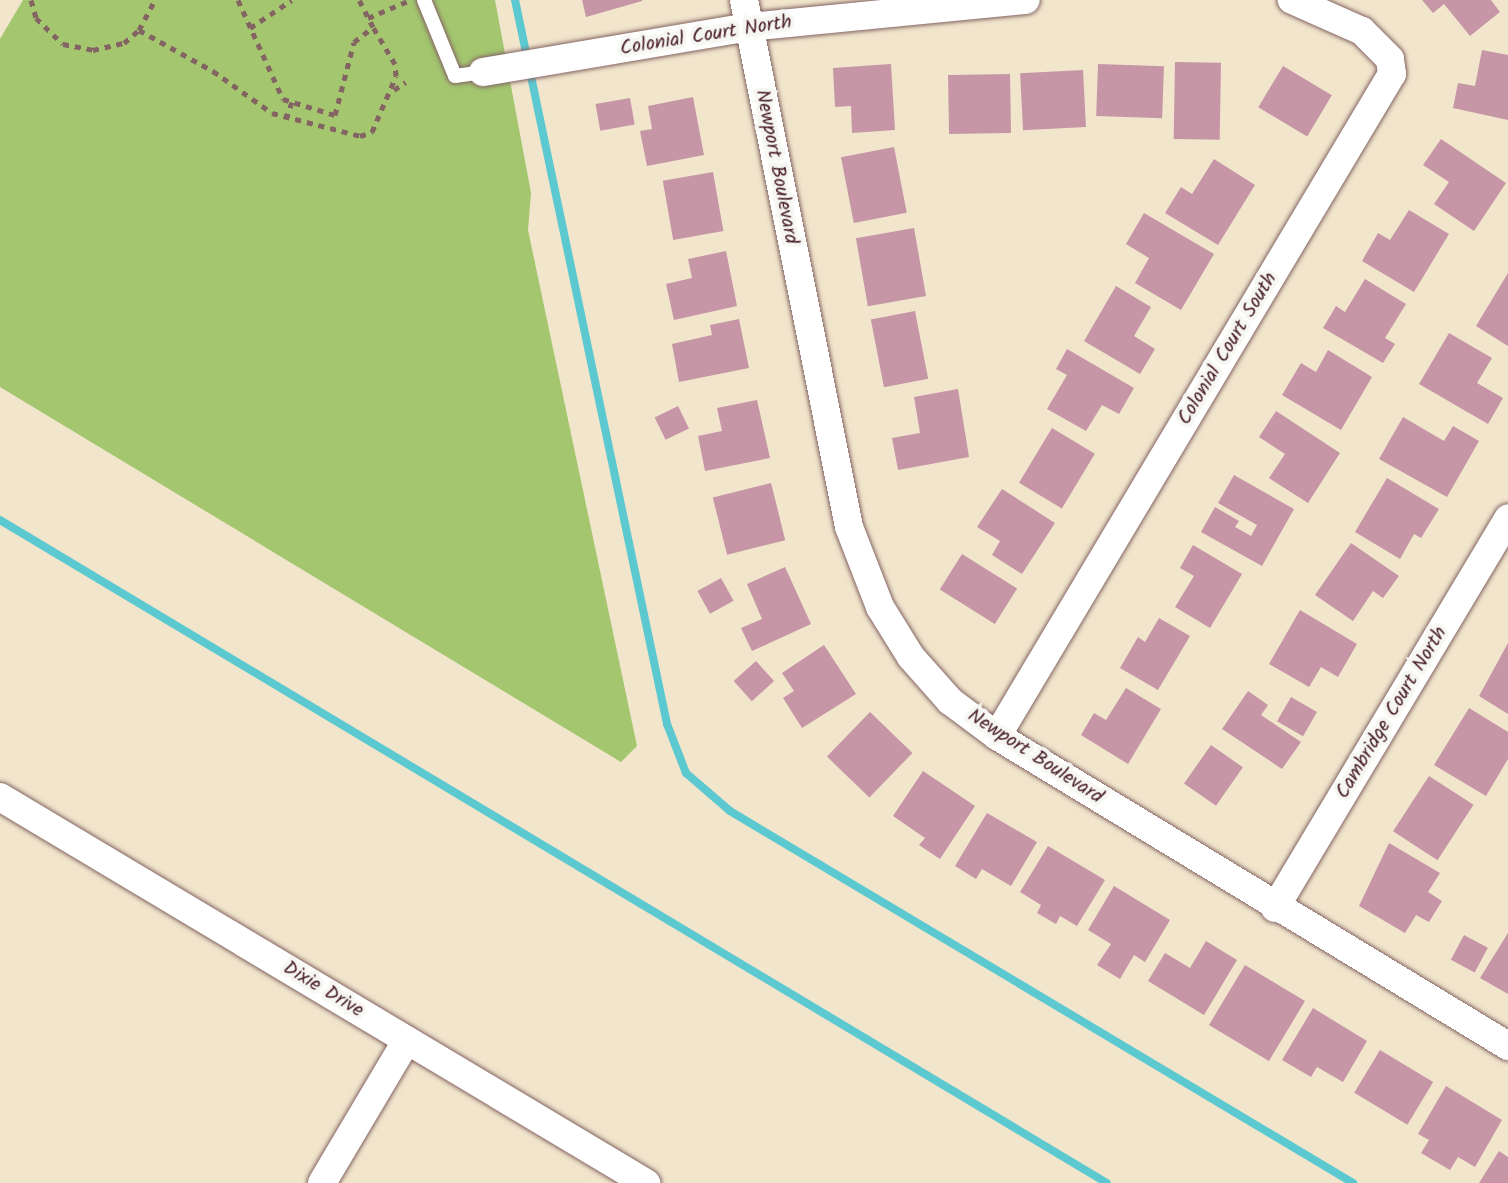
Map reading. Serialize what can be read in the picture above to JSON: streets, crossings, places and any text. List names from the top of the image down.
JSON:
{
  "streets": {
    "street": [
      "Colonial Court North",
      "Newport Boulevard",
      "Colonial Court South",
      "Cambridge Court North",
      "Dixie Drive"
    ]
  },
  "crossings": [
    ["Colonial Court North", "Newport Boulevard"],
    ["Newport Boulevard", "Colonial Court South"],
    ["Newport Boulevard", "Cambridge Court North"]
  ]
}
